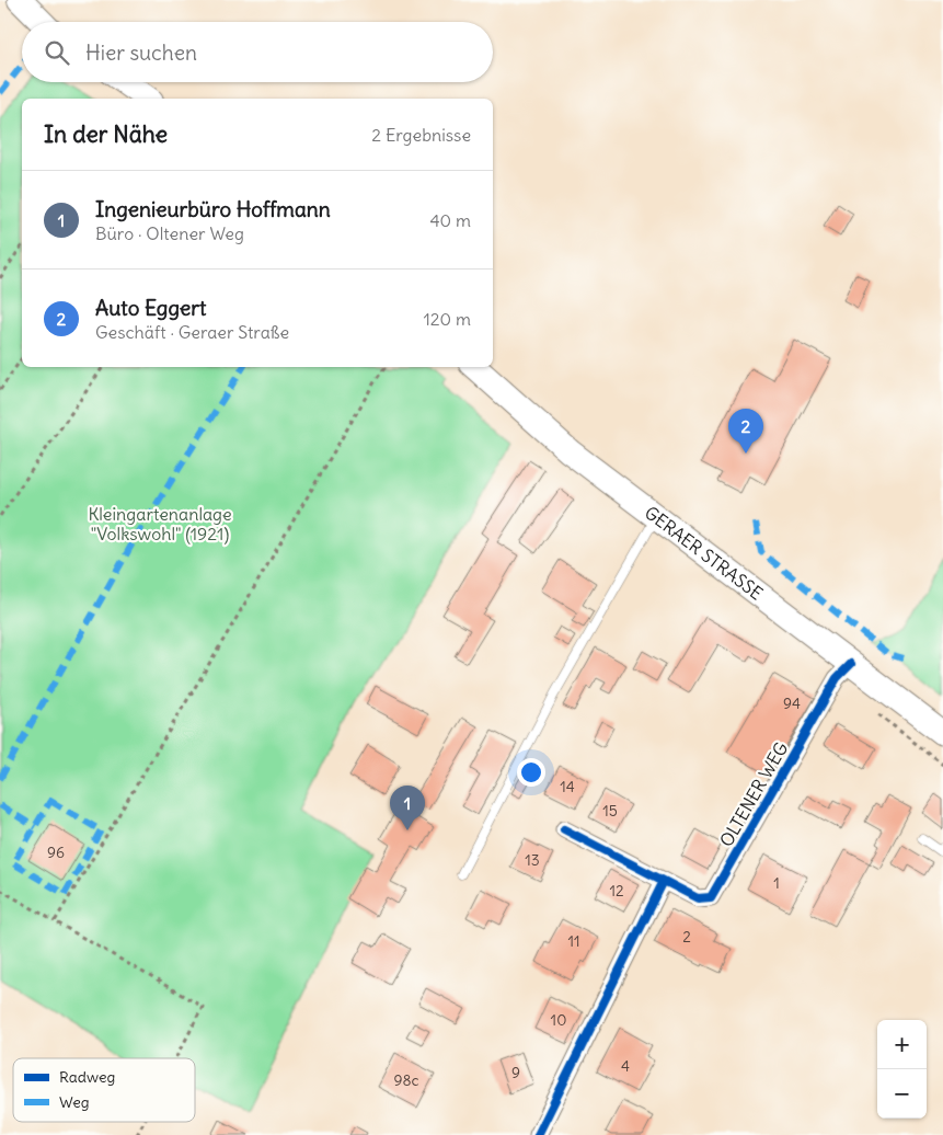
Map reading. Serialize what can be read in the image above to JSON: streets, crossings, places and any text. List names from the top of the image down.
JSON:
{
  "streets": {
    "main road": ["GERAER STRASSE"],
    "street": ["OLTENER WEG"]
  },
  "crossings": [
    ["GERAER STRASSE", "OLTENER WEG"]
  ],
  "parks": ["Kleingartenanlage \"Volkswohl\" (1921)"],
  "house_numbers": [
    "94",
    "14",
    "15",
    "96",
    "13",
    "1",
    "12",
    "2",
    "11",
    "10",
    "4",
    "9",
    "98c"
  ],
  "legend": ["Radweg", "Weg"],
  "page": {
    "search": "Hier suchen",
    "heading": ["In der Nähe", "2 Ergebnisse"],
    "list": [
      {
        "mark": "1",
        "name": "Ingenieurbüro Hoffmann",
        "note": "Büro · Oltener Weg",
        "value": "40 m"
      },
      {
        "mark": "2",
        "name": "Auto Eggert",
        "note": "Geschäft · Geraer Straße",
        "value": "120 m"
      }
    ],
    "pins": ["2", "1"],
    "map_buttons": ["+", "−"]
  }
}
